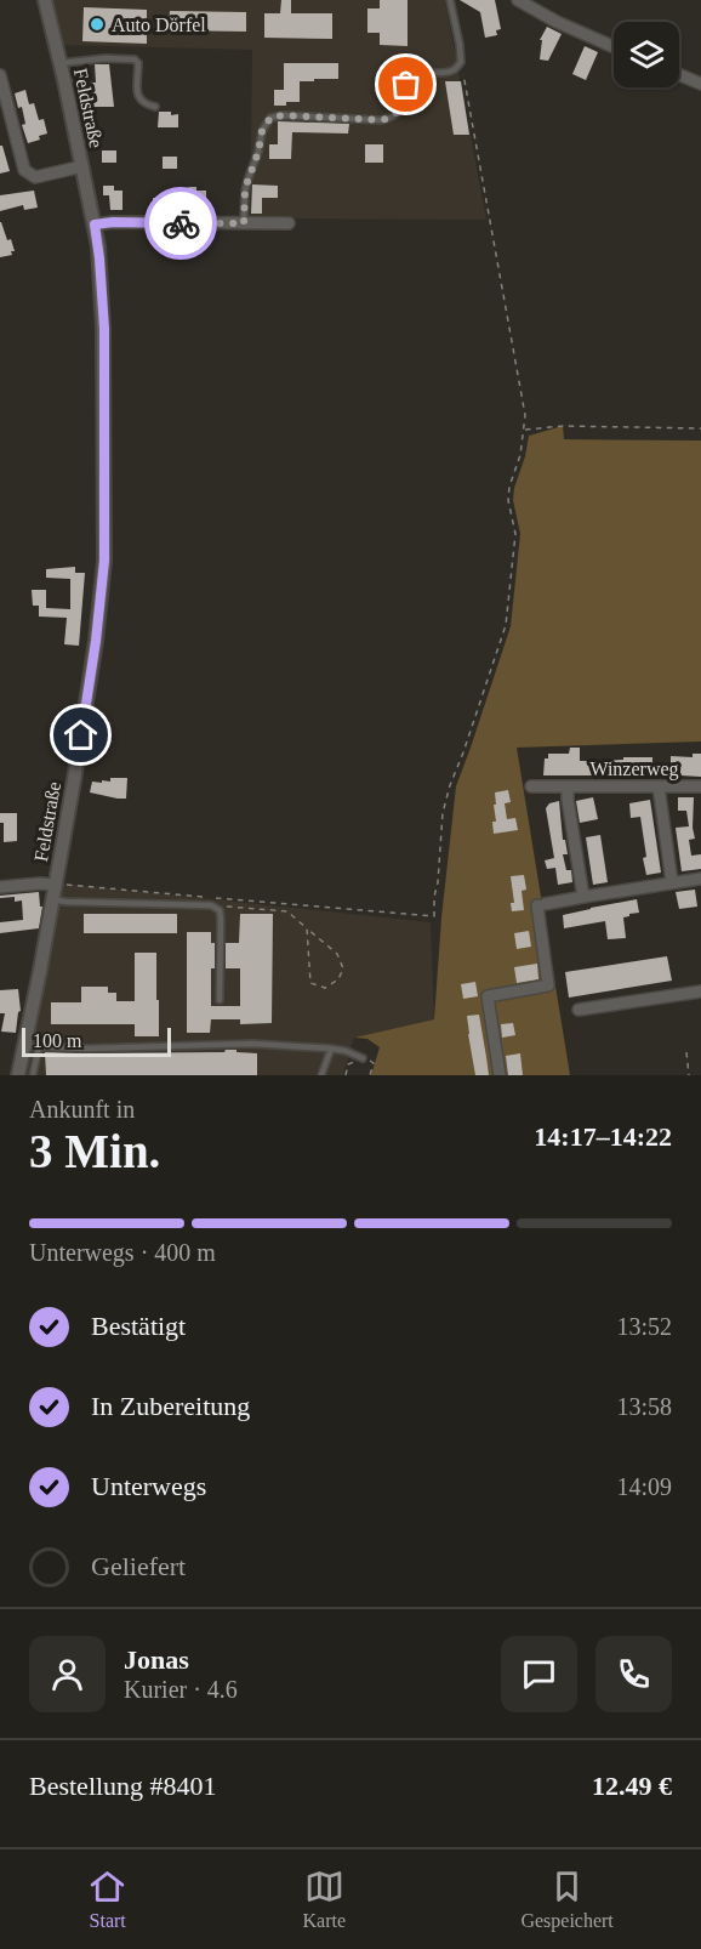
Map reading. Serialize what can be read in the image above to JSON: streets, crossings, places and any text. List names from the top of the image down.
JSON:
{
  "streets": {
    "street": ["Feldstraße", "Winzerweg"]
  },
  "places": ["Auto Dörfel"],
  "scale_bar": "100 m",
  "page": {
    "scale": "100 m",
    "heading": ["3 Min.", "Ankunft in", "14:17–14:22"],
    "panel": [
      "Jonas",
      "Kurier · 4.6",
      "Bestellung #8401",
      "12.49 €"
    ],
    "bar": "Unterwegs · 400 m",
    "list": [
      ["Bestätigt", "13:52"],
      ["In Zubereitung", "13:58"],
      ["Unterwegs", "14:09"],
      "Geliefert"
    ],
    "tabs": ["Start", "Karte", "Gespeichert"]
  }
}
